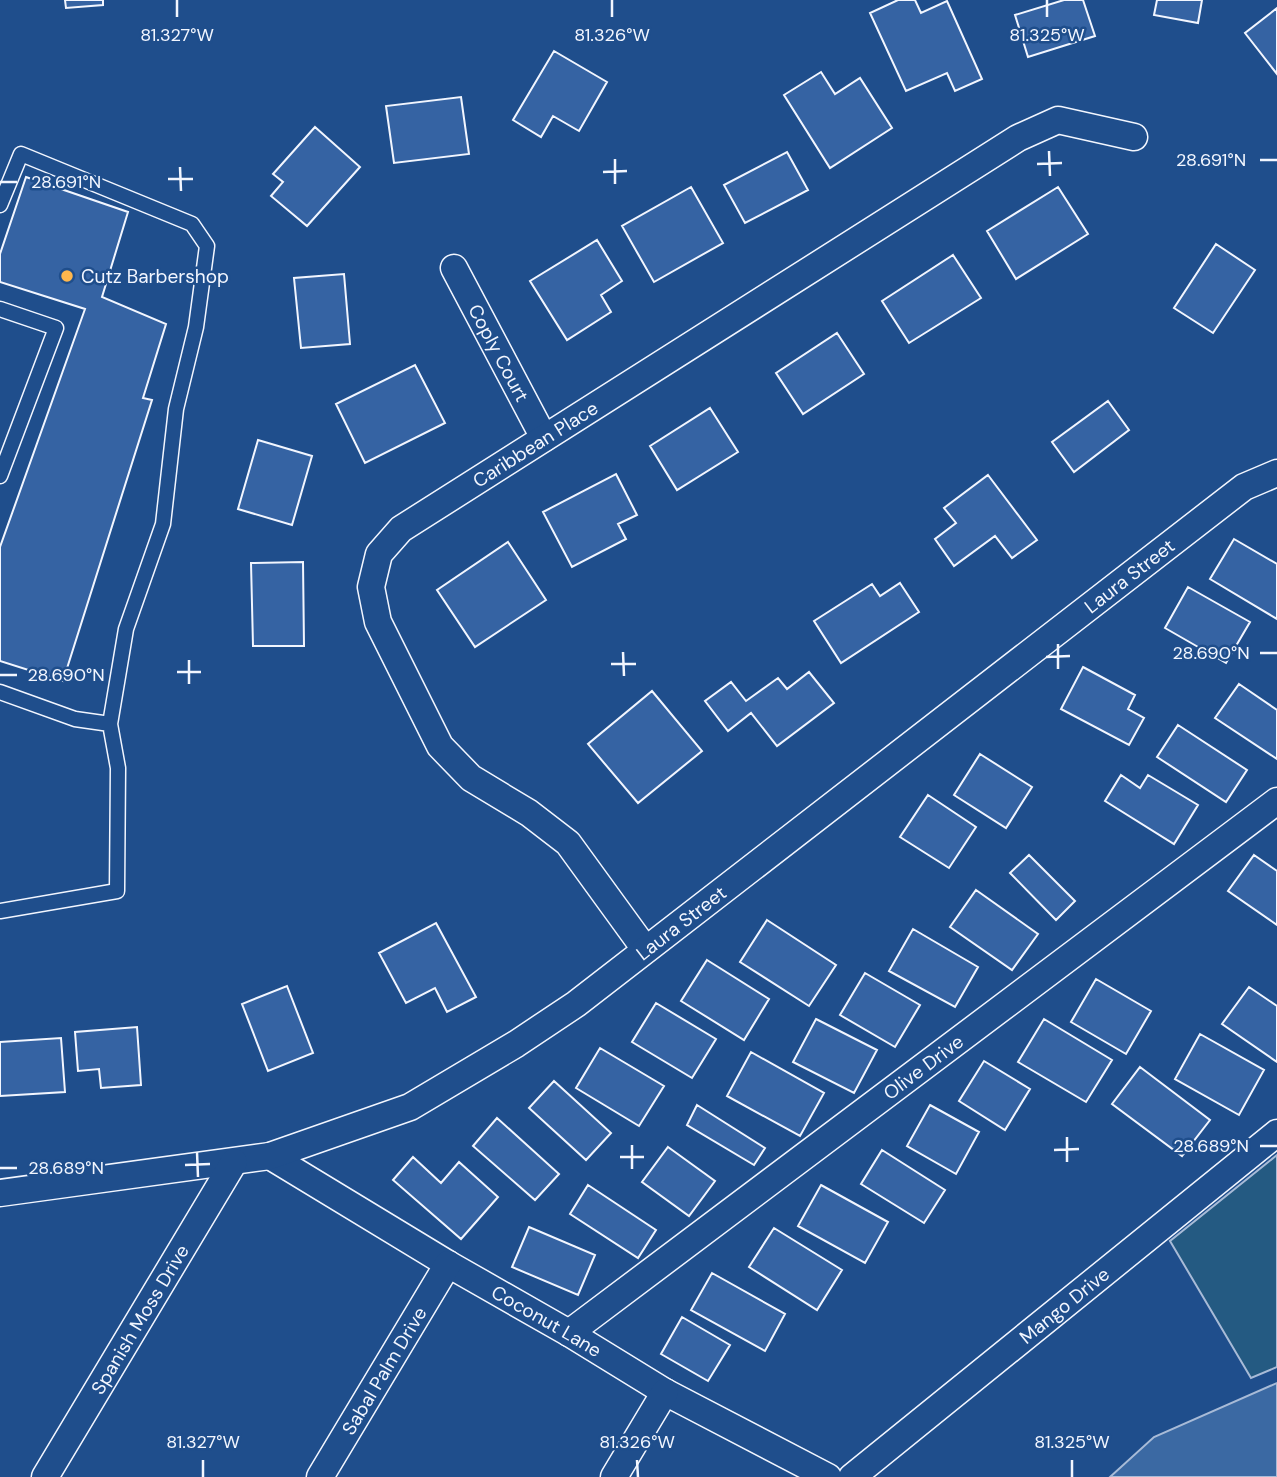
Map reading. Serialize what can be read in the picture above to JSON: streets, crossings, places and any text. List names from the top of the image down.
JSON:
{
  "streets": {
    "street": [
      "Coply Court",
      "Caribbean Place",
      "Laura Street",
      "Olive Drive",
      "Mango Drive",
      "Spanish Moss Drive",
      "Coconut Lane",
      "Sabal Palm Drive"
    ]
  },
  "crossings": [
    ["Coply Court", "Caribbean Place"],
    ["Caribbean Place", "Laura Street"],
    ["Laura Street", "Spanish Moss Drive"],
    ["Laura Street", "Coconut Lane"],
    ["Olive Drive", "Coconut Lane"],
    ["Coconut Lane", "Sabal Palm Drive"]
  ],
  "places": ["Cutz Barbershop"],
  "coordinates": [
    "81.327°W",
    "81.326°W",
    "81.325°W",
    "28.691°N",
    "28.690°N",
    "28.689°N"
  ]
}
